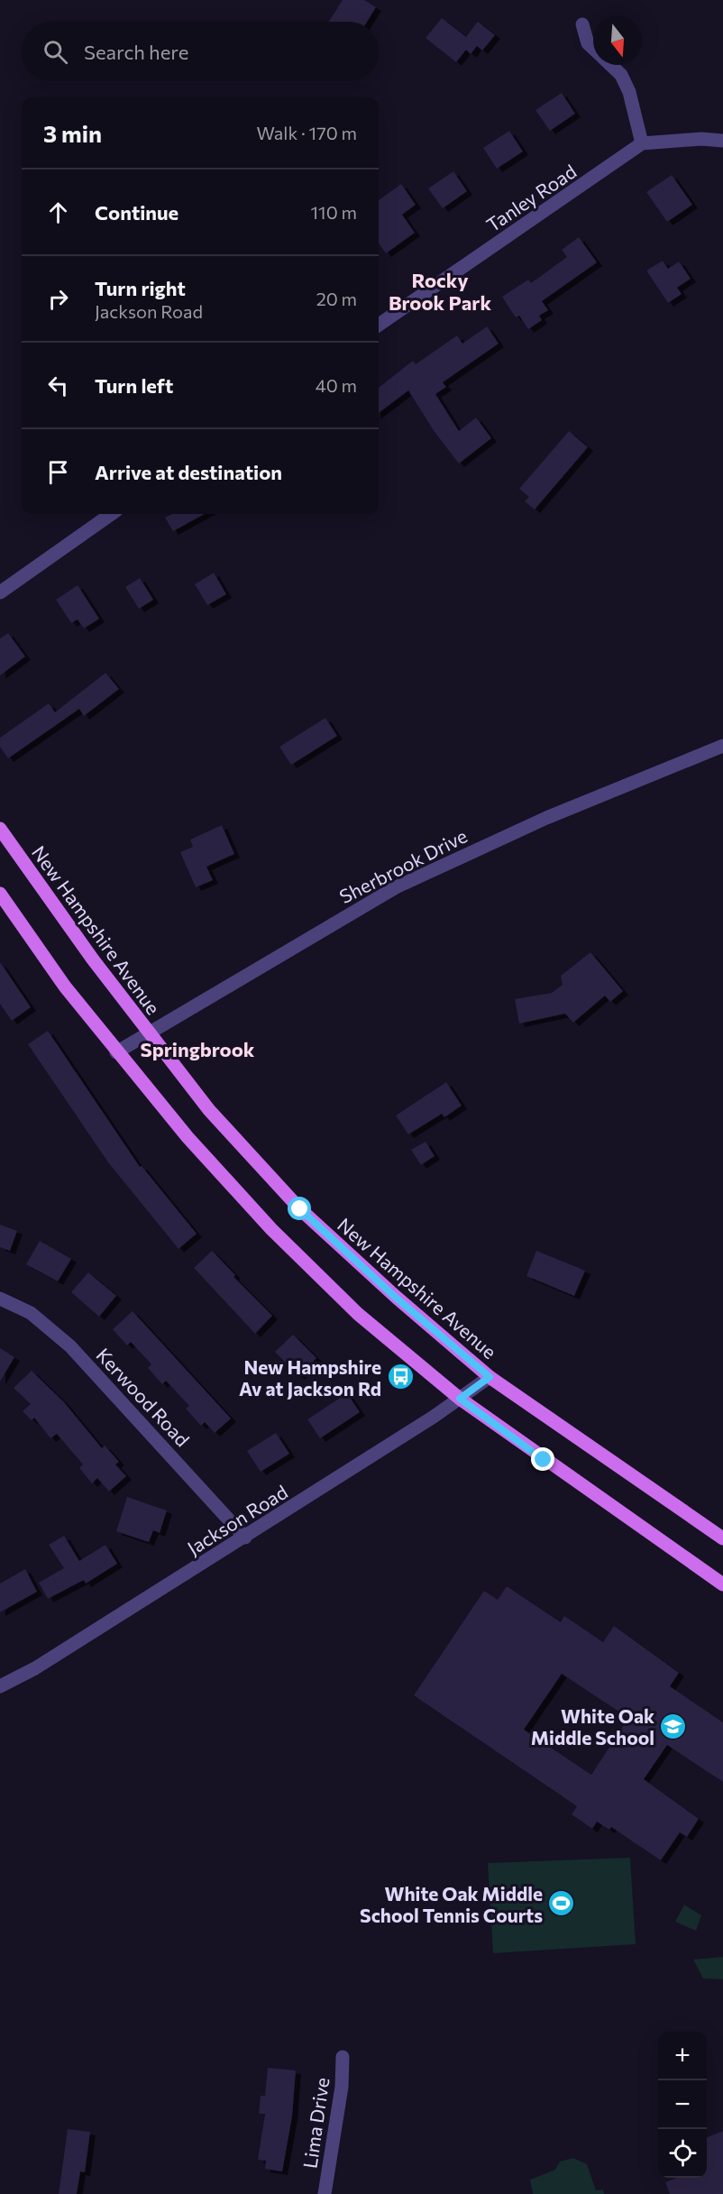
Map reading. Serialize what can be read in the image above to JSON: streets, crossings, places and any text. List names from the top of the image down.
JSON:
{
  "streets": {
    "main road": ["New Hampshire Avenue"],
    "street": [
      "Tanley Road",
      "Sherbrook Drive",
      "Kerwood Road",
      "Jackson Road",
      "Lima Drive"
    ]
  },
  "crossings": [
    ["Sherbrook Drive", "New Hampshire Avenue"],
    ["New Hampshire Avenue", "Jackson Road"],
    ["Kerwood Road", "Jackson Road"]
  ],
  "districts": ["Rocky Brook Park", "Springbrook"],
  "places": {
    "bus stop": ["New Hampshire Av at Jackson Rd"],
    "school or university": ["White Oak Middle School"],
    "sports": ["White Oak Middle School Tennis Courts"]
  },
  "north": "bottom",
  "page": {
    "search": "Search here",
    "heading": ["3 min", "Walk · 170 m"],
    "list": [
      ["Continue", "110 m"],
      ["Turn right", "Jackson Road", "20 m"],
      ["Turn left", "40 m"],
      "Arrive at destination"
    ],
    "map_buttons": ["+", "−"]
  }
}
